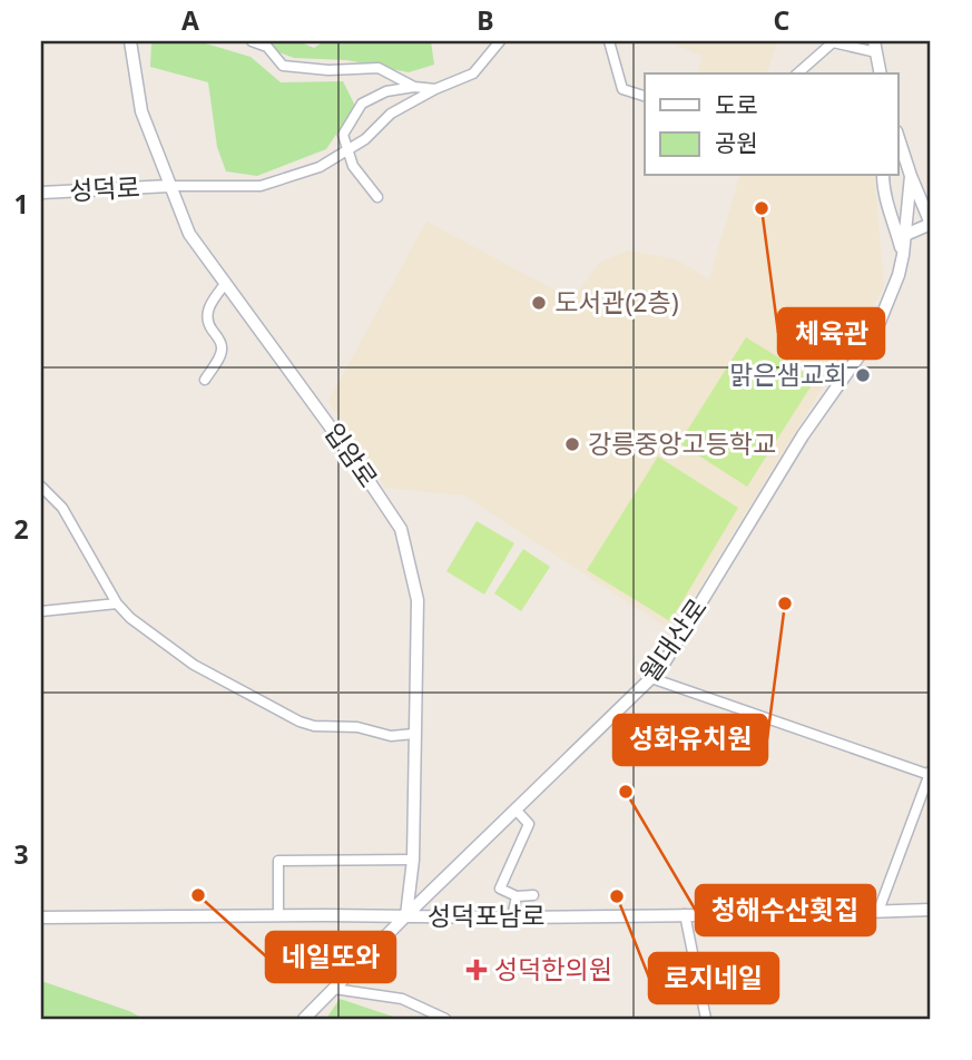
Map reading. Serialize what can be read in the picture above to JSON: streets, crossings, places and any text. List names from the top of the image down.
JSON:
{
  "streets": {
    "street": [
      "성덕로",
      "입암로",
      "월대산로",
      "성덕포남로"
    ]
  },
  "crossings": [
    ["성덕로", "입암로"],
    ["입암로", "월대산로"],
    ["입암로", "성덕포남로"],
    ["월대산로", "성덕포남로"]
  ],
  "places": {
    "other": [
      "체육관",
      "도서관(2층)",
      "맑은샘교회",
      "강릉중앙고등학교",
      "성화유치원",
      "청해수산횟집",
      "네일또와",
      "로지네일"
    ],
    "health": ["성덕한의원"]
  },
  "legend": ["도로", "공원"],
  "grid": {
    "columns": ["A", "B", "C"],
    "rows": ["1", "2", "3"]
  }
}
